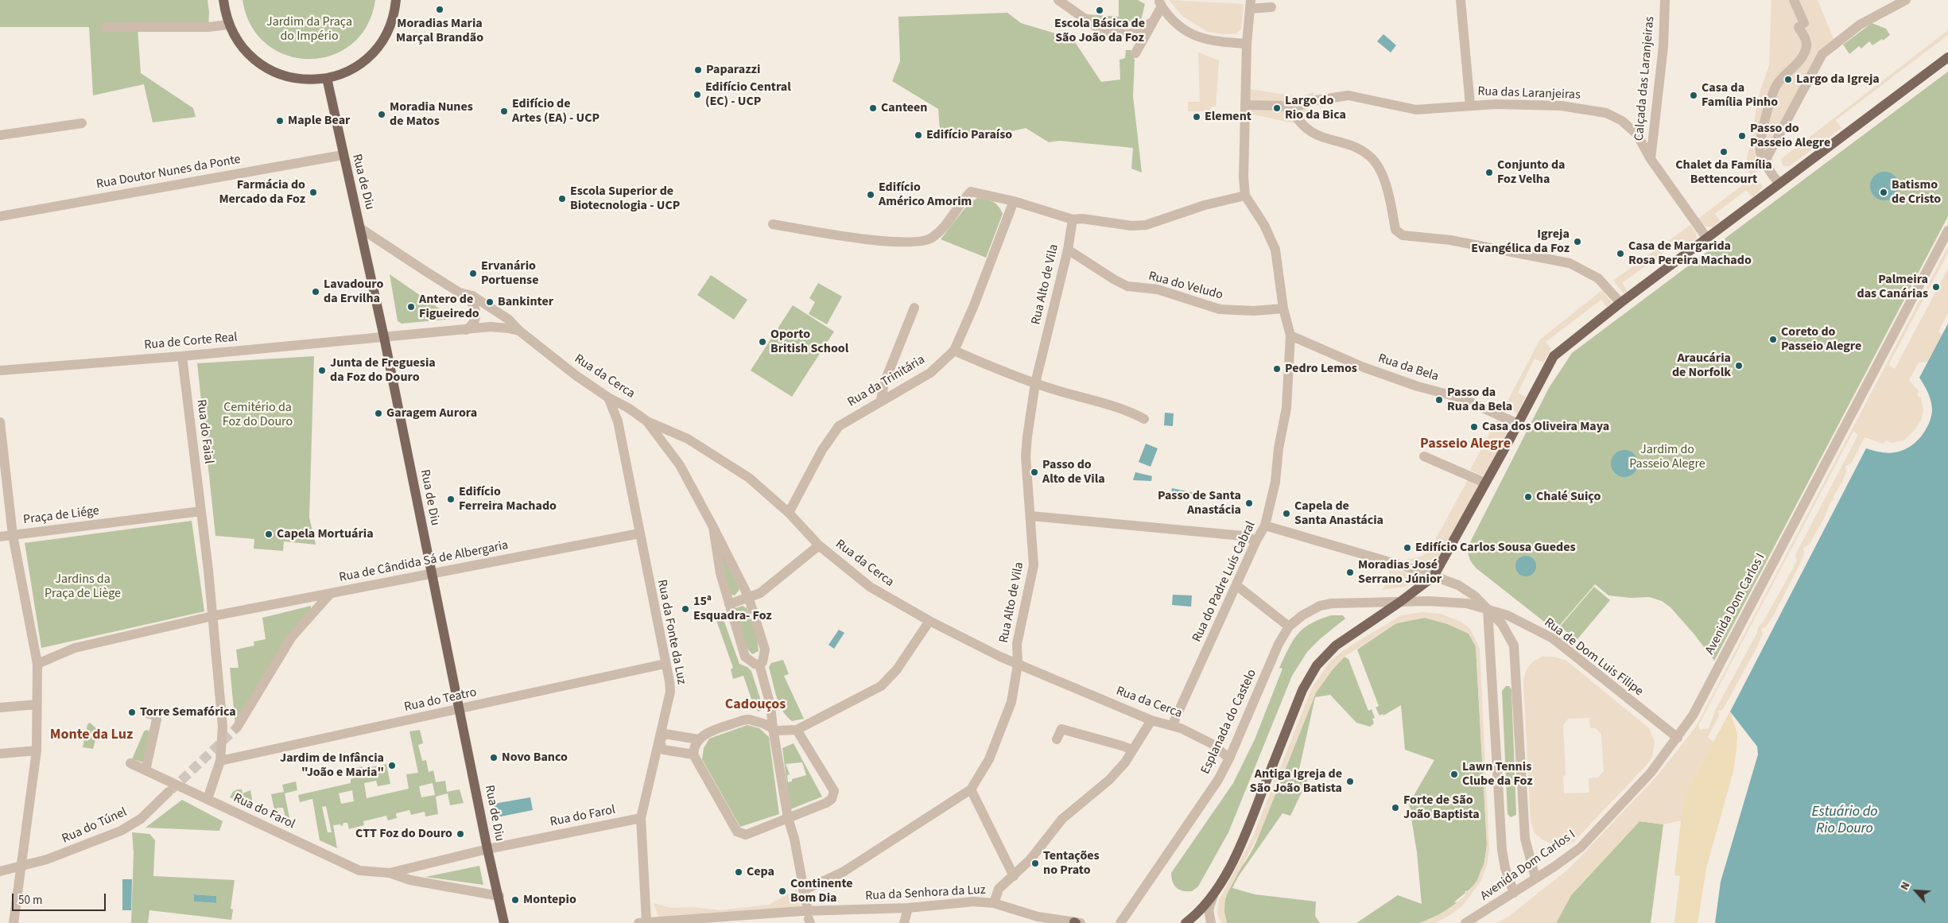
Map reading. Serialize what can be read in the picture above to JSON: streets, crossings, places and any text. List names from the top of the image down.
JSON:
{
  "streets": {
    "main road": ["Rua de Diu"],
    "street": [
      "Calçada das Laranjeiras",
      "Rua das Laranjeiras",
      "Rua Doutor Nunes da Ponte",
      "Rua Alto de Vila",
      "Rua do Veludo",
      "Rua de Corte Real",
      "Rua da Bela",
      "Rua da Cerca",
      "Rua da Trinitária",
      "Rua do Faial",
      "Praça de Liége",
      "Rua de Cândida Sá de Albergaria",
      "Rua do Padre Luís Cabral",
      "Avenida Dom Carlos I",
      "Rua da Fonte da Luz",
      "Rua de Dom Luis Filipe",
      "Rua do Teatro",
      "Esplanada do Castelo",
      "Rua do Farol",
      "Rua do Túnel",
      "Rua da Senhora da Luz"
    ]
  },
  "crossings": [
    ["Calçada das Laranjeiras", "Rua das Laranjeiras"],
    ["Rua Doutor Nunes da Ponte", "Rua de Diu"],
    ["Rua de Diu", "Rua de Corte Real"],
    ["Rua de Diu", "Rua da Cerca"],
    ["Rua de Diu", "Rua de Cândida Sá de Albergaria"],
    ["Rua de Diu", "Rua do Teatro"],
    ["Rua de Diu", "Rua do Farol"],
    ["Rua Alto de Vila", "Rua do Veludo"],
    ["Rua Alto de Vila", "Rua da Cerca"],
    ["Rua do Veludo", "Rua do Padre Luís Cabral"],
    ["Rua de Corte Real", "Rua da Cerca"],
    ["Rua de Corte Real", "Rua do Faial"],
    ["Rua da Bela", "Rua do Padre Luís Cabral"],
    ["Rua da Cerca", "Rua da Trinitária"],
    ["Rua da Cerca", "Rua do Padre Luís Cabral"],
    ["Rua da Cerca", "Rua da Fonte da Luz"],
    ["Rua da Cerca", "Esplanada do Castelo"],
    ["Rua da Cerca", "Rua da Senhora da Luz"],
    ["Rua do Faial", "Praça de Liége"],
    ["Praça de Liége", "Rua do Túnel"],
    ["Rua de Cândida Sá de Albergaria", "Rua da Fonte da Luz"],
    ["Rua do Padre Luís Cabral", "Esplanada do Castelo"],
    ["Avenida Dom Carlos I", "Rua de Dom Luis Filipe"],
    ["Avenida Dom Carlos I", "Esplanada do Castelo"],
    ["Rua da Fonte da Luz", "Rua do Teatro"],
    ["Rua da Fonte da Luz", "Rua do Farol"],
    ["Rua da Fonte da Luz", "Rua da Senhora da Luz"],
    ["Rua de Dom Luis Filipe", "Esplanada do Castelo"]
  ],
  "districts": ["Passeio Alegre", "Cadouços", "Monte da Luz"],
  "water": ["Estuário do Rio Douro"],
  "parks": [
    "Jardim da Praça do Império",
    "Cemitério da Foz do Douro",
    "Jardim do Passeio Alegre",
    "Jardins da Praça de Liège"
  ],
  "places": [
    "Moradias Maria Marçal Brandão",
    "Escola Básica de São João da Foz",
    "Paparazzi",
    "Largo da Igreja",
    "Edifício Central (EC) - UCP",
    "Casa da Família Pinho",
    "Canteen",
    "Largo do Rio da Bica",
    "Edifício de Artes (EA) - UCP",
    "Moradia Nunes de Matos",
    "Element",
    "Maple Bear",
    "Edifício Paraíso",
    "Passo do Passeio Alegre",
    "Chalet da Família Bettencourt",
    "Conjunto da Foz Velha",
    "Farmácia do Mercado da Foz",
    "Batismo de Cristo",
    "Edifício Américo Amorim",
    "Escola Superior de Biotecnologia - UCP",
    "Igreja Evangélica da Foz",
    "Casa de Margarida Rosa Pereira Machado",
    "Ervanário Portuense",
    "Palmeira das Canárias",
    "Lavadouro da Ervilha",
    "Bankinter",
    "Antero de Figueiredo",
    "Coreto do Passeio Alegre",
    "Oporto British School",
    "Araucária de Norfolk",
    "Pedro Lemos",
    "Junta de Freguesia da Foz do Douro",
    "Passo da Rua da Bela",
    "Garagem Aurora",
    "Casa dos Oliveira Maya",
    "Passo do Alto de Vila",
    "Chalé Suiço",
    "Edifício Ferreira Machado",
    "Passo de Santa Anastácia",
    "Capela de Santa Anastácia",
    "Capela Mortuária",
    "Edifício Carlos Sousa Guedes",
    "Moradias José Serrano Júnior",
    "15ª Esquadra- Foz",
    "Torre Semafórica",
    "Novo Banco",
    "Jardim de Infância \"João e Maria\"",
    "Lawn Tennis Clube da Foz",
    "Antiga Igreja de São João Batista",
    "Forte de São João Baptista",
    "CTT Foz do Douro",
    "Tentações no Prato",
    "Cepa",
    "Continente Bom Dia",
    "Montepio"
  ],
  "scale_bar": "50 m",
  "north": "top left"
}
